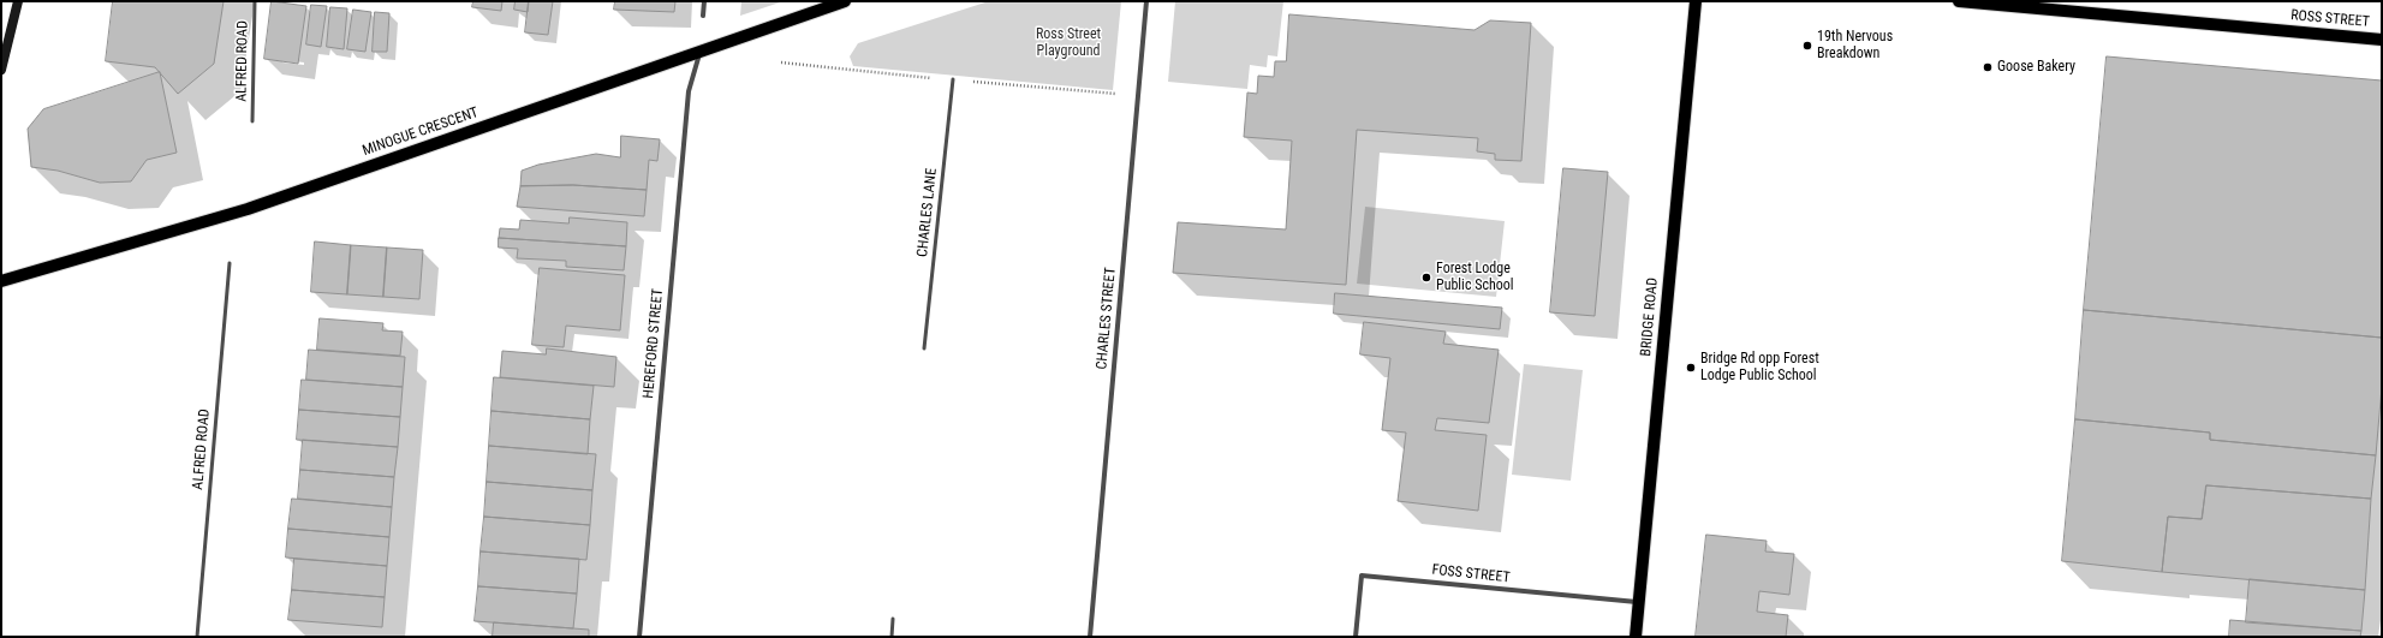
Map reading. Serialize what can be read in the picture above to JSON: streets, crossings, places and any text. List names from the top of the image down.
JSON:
{
  "streets": {
    "main road": ["ROSS STREET", "MINOGUE CRESCENT", "BRIDGE ROAD"],
    "street": ["CHARLES STREET", "HEREFORD STREET", "FOSS STREET"],
    "lane": ["ALFRED ROAD", "CHARLES LANE"]
  },
  "crossings": [
    ["MINOGUE CRESCENT", "HEREFORD STREET"],
    ["BRIDGE ROAD", "FOSS STREET"]
  ],
  "parks": ["Ross Street Playground"],
  "places": [
    "19th Nervous Breakdown",
    "Goose Bakery",
    "Forest Lodge Public School",
    "Bridge Rd opp Forest Lodge Public School"
  ]
}
